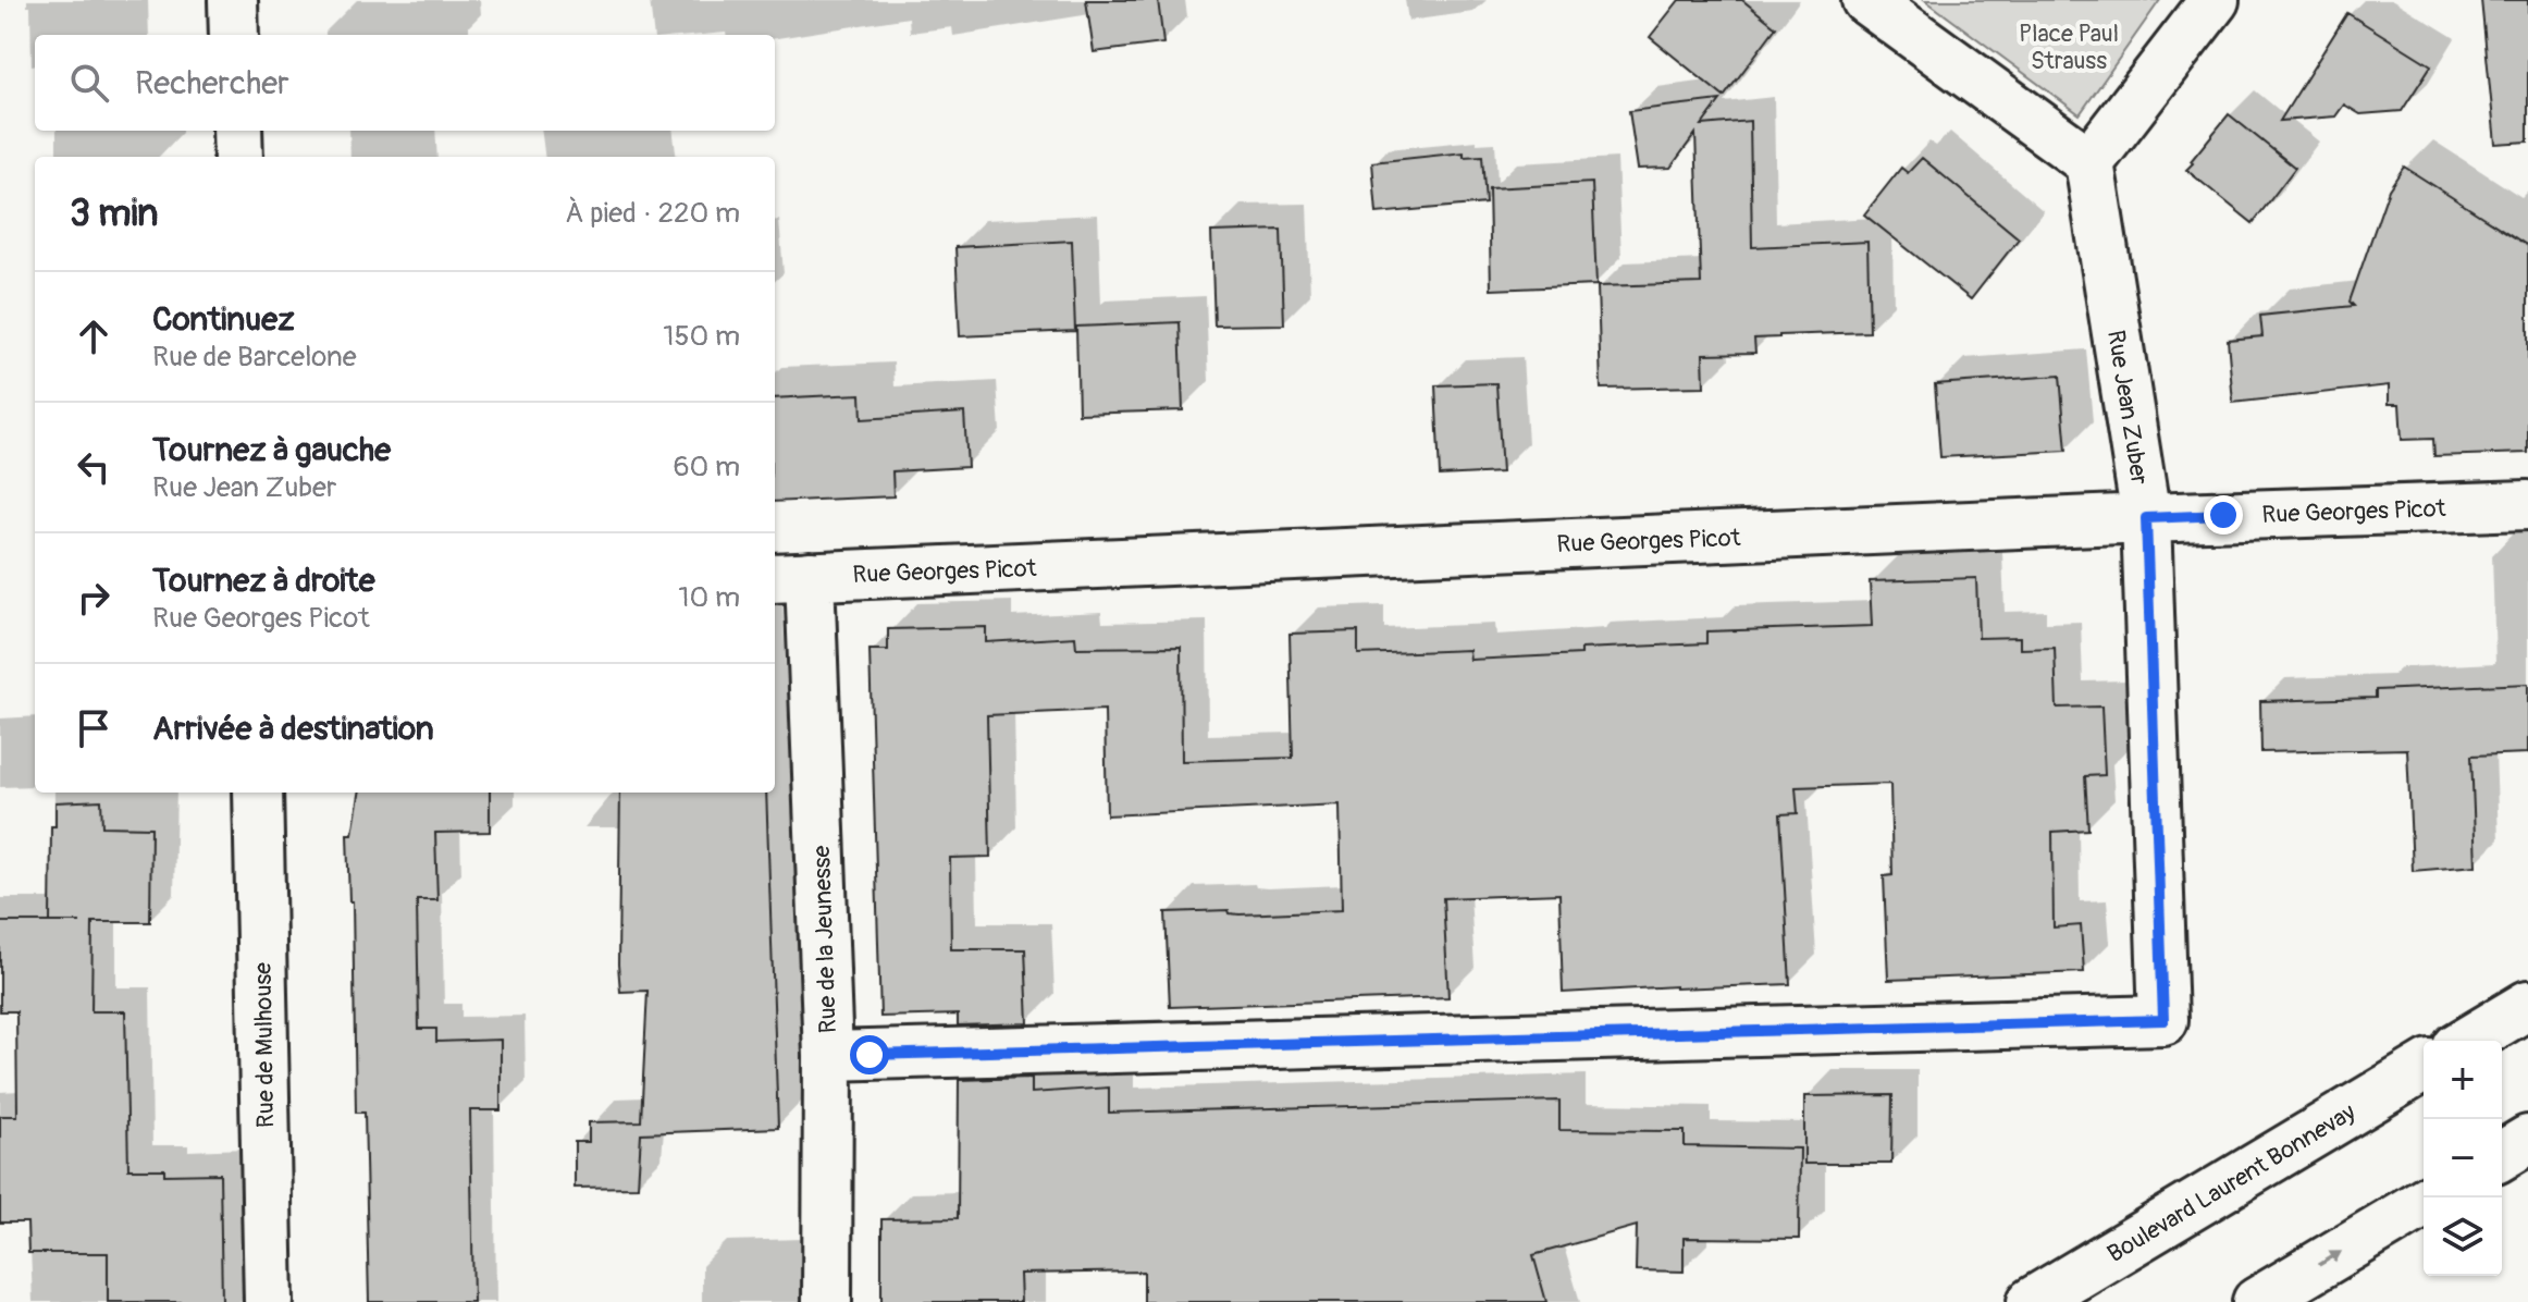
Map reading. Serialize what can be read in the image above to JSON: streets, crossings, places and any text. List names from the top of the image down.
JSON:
{
  "streets": {
    "main road": [
      "Rue Jean Zuber",
      "Rue Georges Picot",
      "Rue de la Jeunesse",
      "Rue de Mulhouse",
      "Boulevard Laurent Bonnevay"
    ]
  },
  "crossings": [
    ["Rue Jean Zuber", "Rue Georges Picot"],
    ["Rue Jean Zuber", "Rue de la Jeunesse"],
    ["Rue Georges Picot", "Rue de la Jeunesse"]
  ],
  "parks": ["Place Paul Strauss"],
  "page": {
    "search": "Rechercher",
    "heading": ["3 min", "À pied · 220 m"],
    "list": [
      ["Continuez", "Rue de Barcelone", "150 m"],
      ["Tournez à gauche", "Rue Jean Zuber", "60 m"],
      ["Tournez à droite", "Rue Georges Picot", "10 m"],
      "Arrivée à destination"
    ],
    "map_buttons": ["+", "−"]
  }
}
